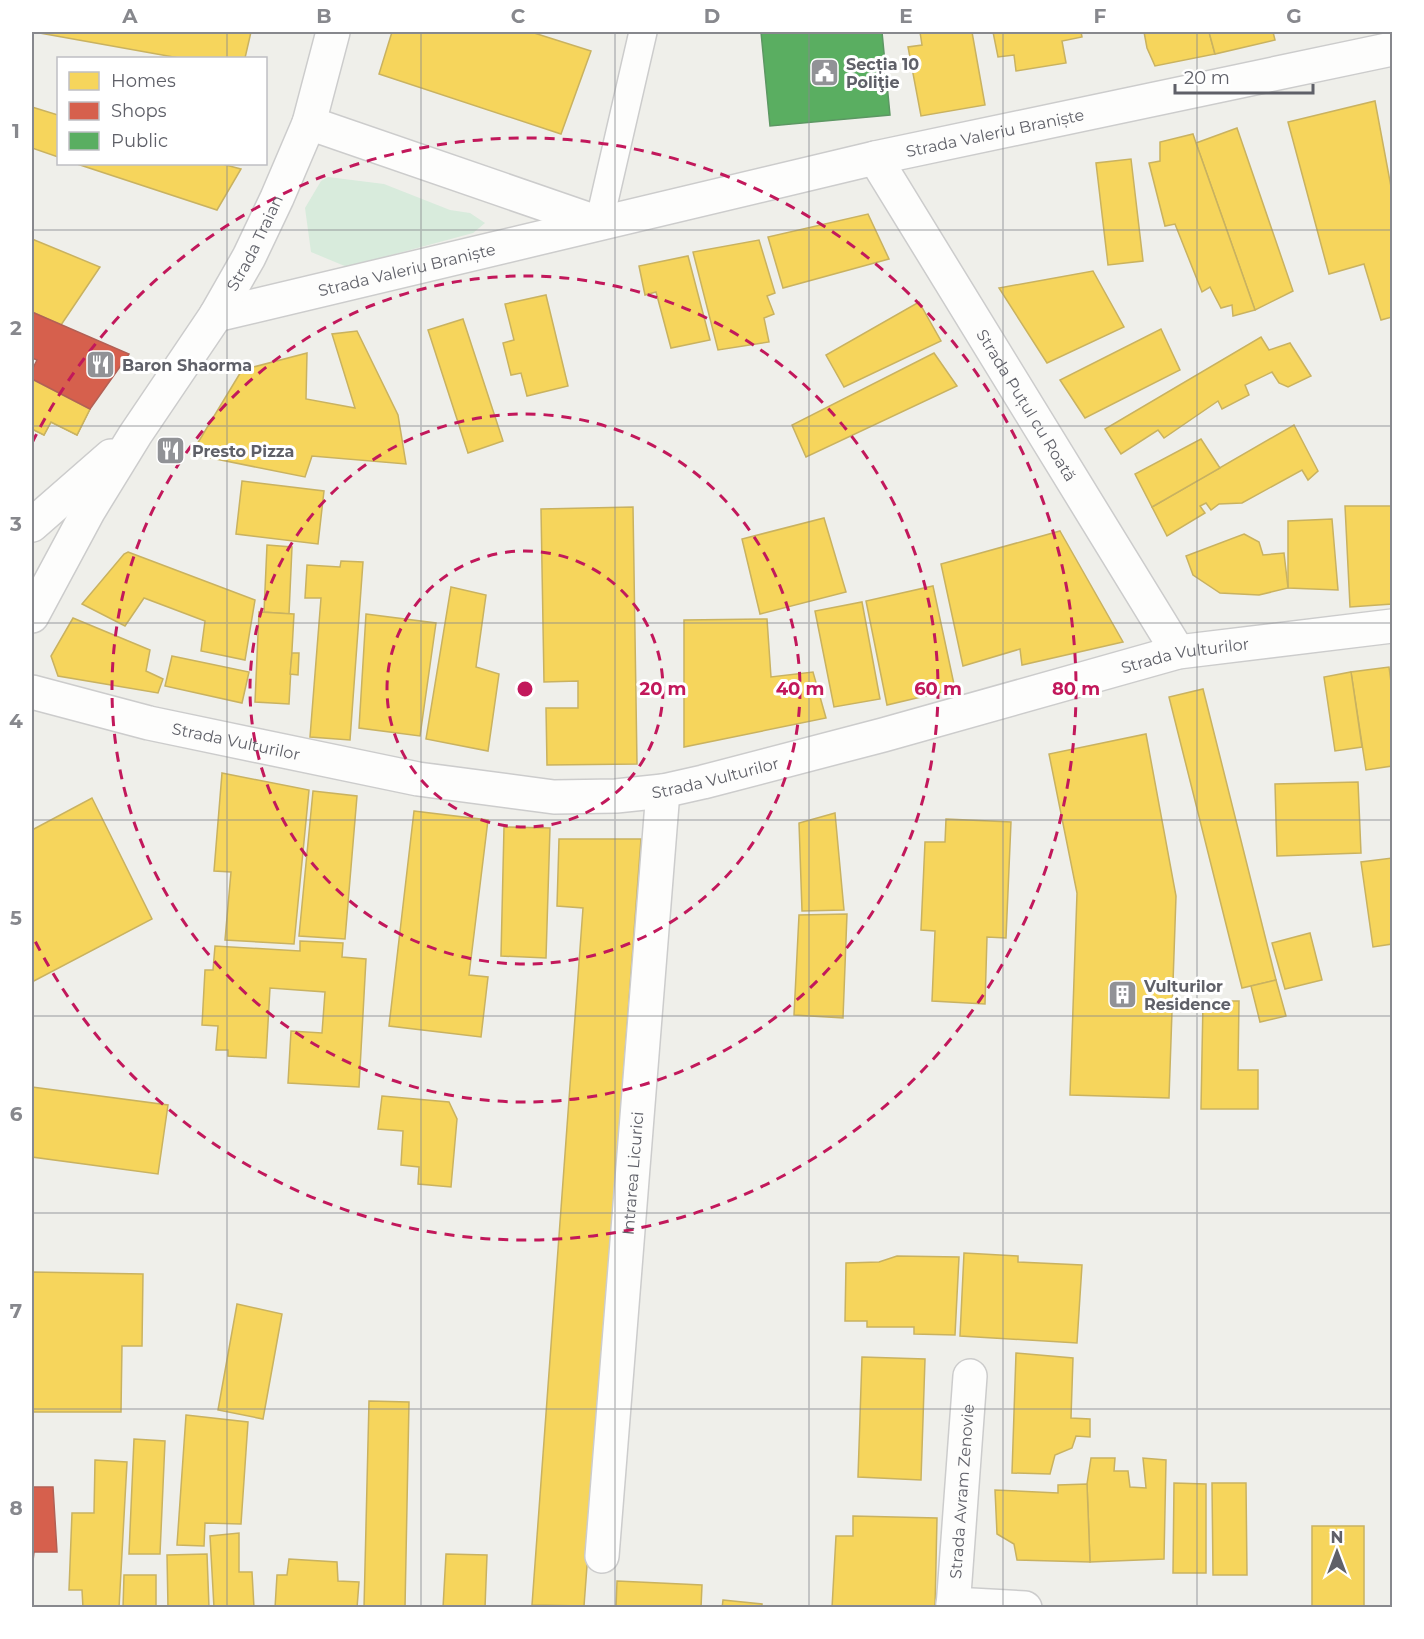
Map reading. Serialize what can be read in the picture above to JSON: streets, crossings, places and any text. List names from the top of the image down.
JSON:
{
  "streets": {
    "street": [
      "Strada Valeriu Braniște",
      "Strada Traian",
      "Strada Puțul cu Roată",
      "Strada Vulturilor",
      "Intrarea Licurici",
      "Strada Avram Zenovie"
    ]
  },
  "crossings": [
    ["Strada Valeriu Braniște", "Strada Traian"],
    ["Strada Valeriu Braniște", "Strada Puțul cu Roată"],
    ["Strada Puțul cu Roată", "Strada Vulturilor"],
    ["Strada Vulturilor", "Intrarea Licurici"]
  ],
  "places": {
    "public building": ["Secția 10 Poliţie"],
    "restaurant": ["Baron Shaorma", "Presto Pizza"],
    "building": ["Vulturilor Residence"]
  },
  "legend": ["Homes", "Shops", "Public"],
  "scale_bar": "20 m",
  "north": "top",
  "grid": {
    "columns": [
      "A",
      "B",
      "C",
      "D",
      "E",
      "F",
      "G"
    ],
    "rows": [
      "1",
      "2",
      "3",
      "4",
      "5",
      "6",
      "7",
      "8"
    ]
  },
  "rings": [
    "20 m",
    "40 m",
    "60 m",
    "80 m"
  ]
}
